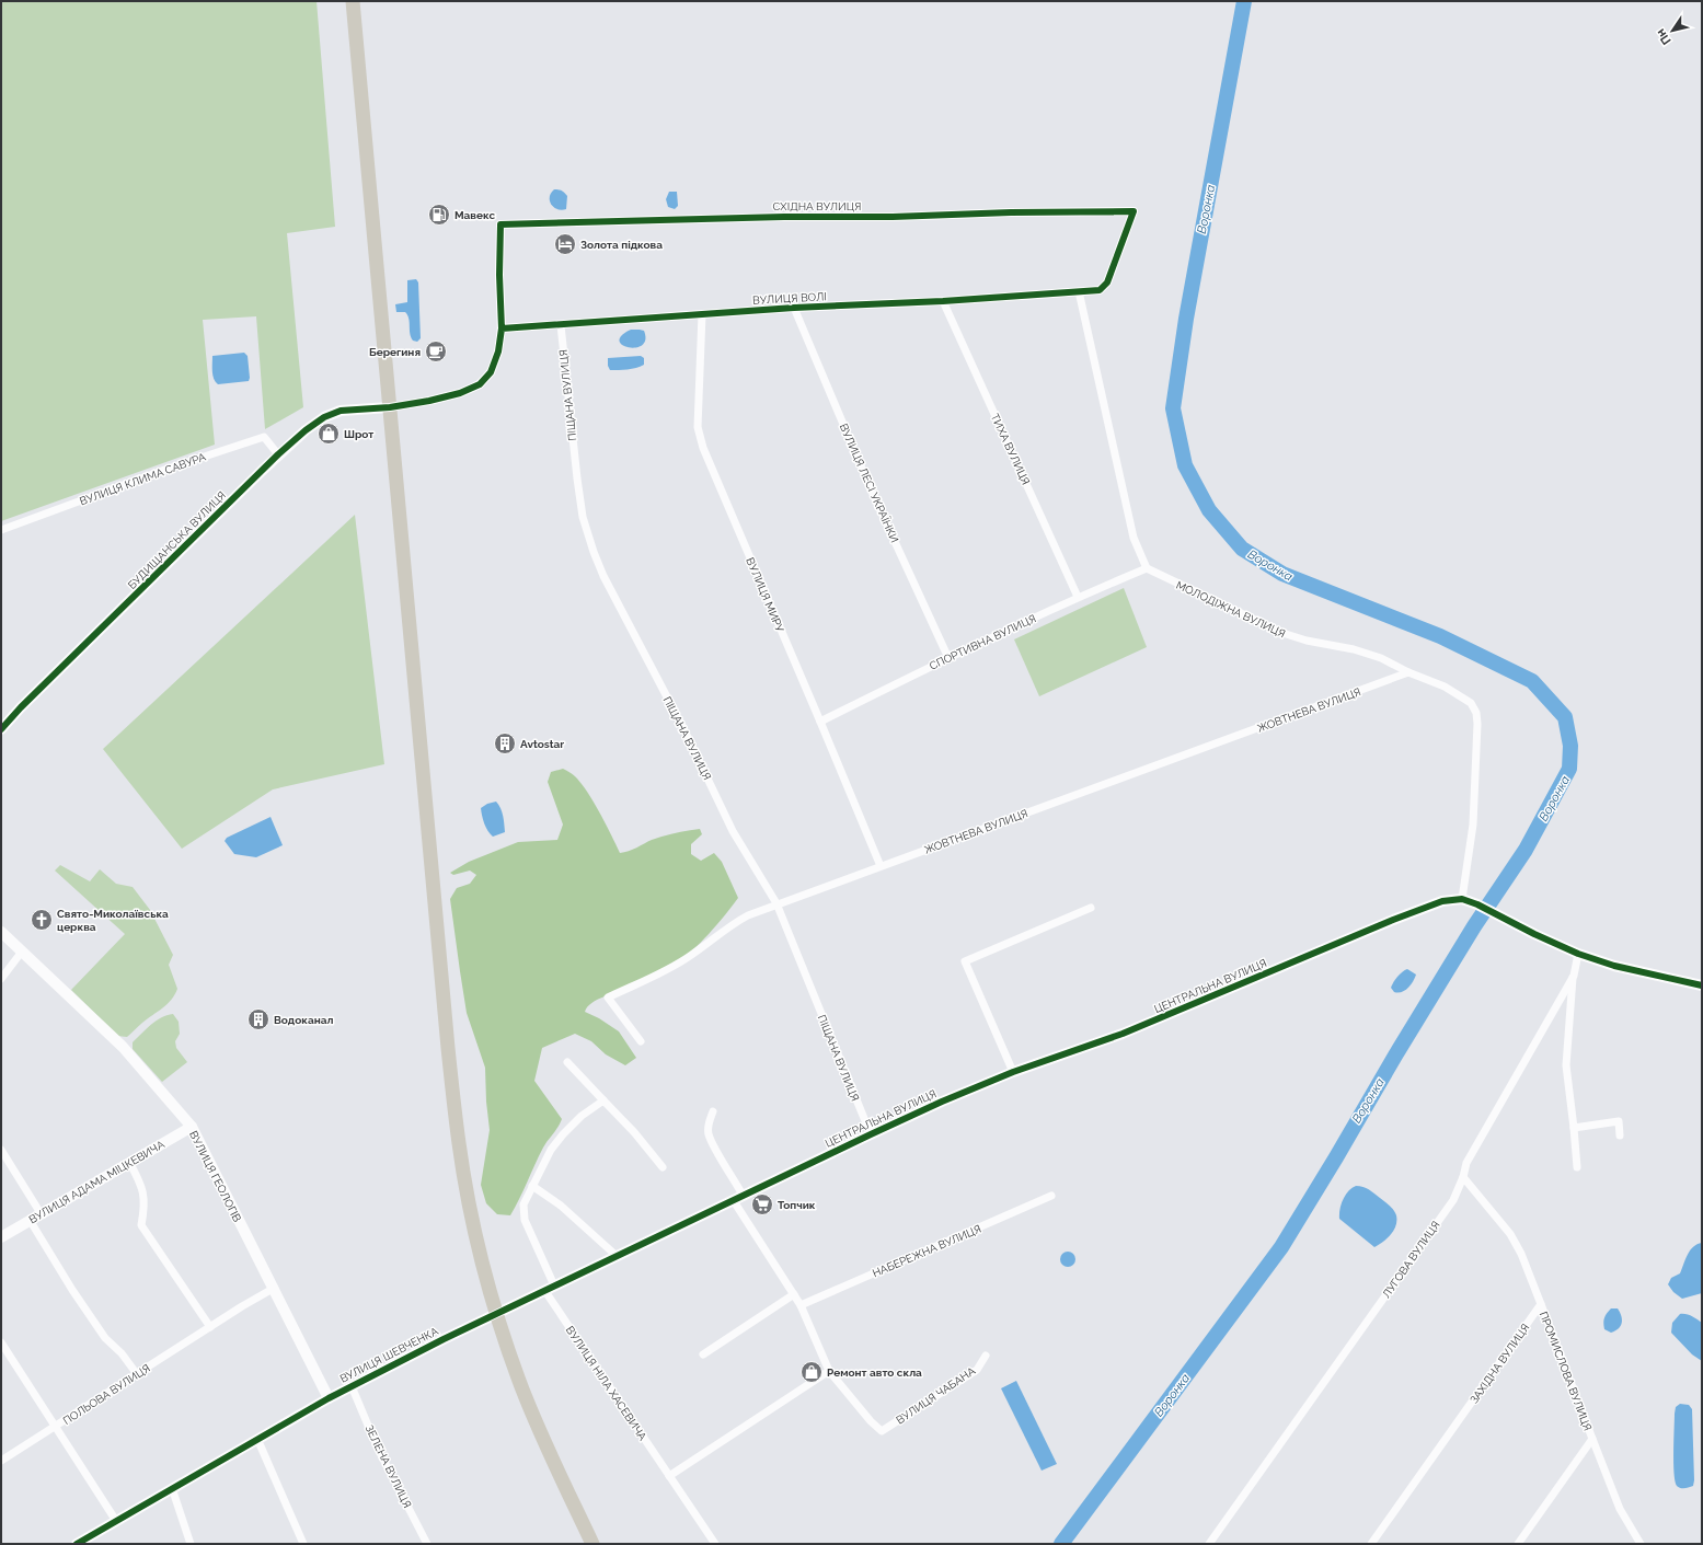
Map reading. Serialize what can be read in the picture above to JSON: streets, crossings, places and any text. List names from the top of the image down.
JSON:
{
  "streets": {
    "street": [
      "СХІДНА ВУЛИЦЯ",
      "ВУЛИЦЯ ВОЛІ",
      "ПІЩАНА ВУЛИЦЯ",
      "ТИХА ВУЛИЦЯ",
      "ВУЛИЦЯ КЛИМА САВУРА",
      "ВУЛИЦЯ ЛЕСІ УКРАЇНКИ",
      "БУДИЩАНСЬКА ВУЛИЦЯ",
      "ВУЛИЦЯ МИРУ",
      "МОЛОДІЖНА ВУЛИЦЯ",
      "СПОРТИВНА ВУЛИЦЯ",
      "ЖОВТНЕВА ВУЛИЦЯ",
      "ЦЕНТРАЛЬНА ВУЛИЦЯ",
      "ВУЛИЦЯ ГЕОЛОГІВ",
      "ВУЛИЦЯ АДАМА МІЦКЕВИЧА",
      "НАБЕРЕЖНА ВУЛИЦЯ",
      "ЛУГОВА ВУЛИЦЯ",
      "ВУЛИЦЯ ШЕВЧЕНКА",
      "ЗАХІДНА ВУЛИЦЯ",
      "ПРОМИСЛОВА ВУЛИЦЯ",
      "ВУЛИЦЯ НІЛА ХАСЕВИЧА",
      "ПОЛЬОВА ВУЛИЦЯ",
      "ВУЛИЦЯ ЧАБАНА",
      "ЗЕЛЕНА ВУЛИЦЯ"
    ]
  },
  "crossings": [
    ["СХІДНА ВУЛИЦЯ", "ВУЛИЦЯ ВОЛІ"],
    ["ВУЛИЦЯ ВОЛІ", "ПІЩАНА ВУЛИЦЯ"],
    ["ВУЛИЦЯ ВОЛІ", "ТИХА ВУЛИЦЯ"],
    ["ВУЛИЦЯ ВОЛІ", "ВУЛИЦЯ ЛЕСІ УКРАЇНКИ"],
    ["ВУЛИЦЯ ВОЛІ", "ВУЛИЦЯ МИРУ"],
    ["ПІЩАНА ВУЛИЦЯ", "ЖОВТНЕВА ВУЛИЦЯ"],
    ["ПІЩАНА ВУЛИЦЯ", "ЦЕНТРАЛЬНА ВУЛИЦЯ"],
    ["ТИХА ВУЛИЦЯ", "СПОРТИВНА ВУЛИЦЯ"],
    ["ВУЛИЦЯ КЛИМА САВУРА", "БУДИЩАНСЬКА ВУЛИЦЯ"],
    ["ВУЛИЦЯ ЛЕСІ УКРАЇНКИ", "СПОРТИВНА ВУЛИЦЯ"],
    ["ВУЛИЦЯ МИРУ", "СПОРТИВНА ВУЛИЦЯ"],
    ["ВУЛИЦЯ МИРУ", "ЖОВТНЕВА ВУЛИЦЯ"],
    ["МОЛОДІЖНА ВУЛИЦЯ", "СПОРТИВНА ВУЛИЦЯ"],
    ["МОЛОДІЖНА ВУЛИЦЯ", "ЖОВТНЕВА ВУЛИЦЯ"],
    ["МОЛОДІЖНА ВУЛИЦЯ", "ЦЕНТРАЛЬНА ВУЛИЦЯ"],
    ["ЦЕНТРАЛЬНА ВУЛИЦЯ", "ЛУГОВА ВУЛИЦЯ"],
    ["ЦЕНТРАЛЬНА ВУЛИЦЯ", "ВУЛИЦЯ ШЕВЧЕНКА"],
    ["ВУЛИЦЯ ГЕОЛОГІВ", "ВУЛИЦЯ АДАМА МІЦКЕВИЧА"],
    ["ВУЛИЦЯ ГЕОЛОГІВ", "ВУЛИЦЯ ШЕВЧЕНКА"],
    ["ВУЛИЦЯ ГЕОЛОГІВ", "ПОЛЬОВА ВУЛИЦЯ"],
    ["ВУЛИЦЯ ШЕВЧЕНКА", "ВУЛИЦЯ НІЛА ХАСЕВИЧА"],
    ["ВУЛИЦЯ ШЕВЧЕНКА", "ЗЕЛЕНА ВУЛИЦЯ"],
    ["ЗАХІДНА ВУЛИЦЯ", "ПРОМИСЛОВА ВУЛИЦЯ"]
  ],
  "water": ["Воронка"],
  "places": {
    "fuel station": ["Мавекс"],
    "hotel": ["Золота підкова"],
    "cafe": ["Берегиня"],
    "shop": ["Шрот", "Ремонт авто скла"],
    "building": ["Avtostar", "Водоканал"],
    "church": ["Свято-Миколаївська церква"],
    "supermarket": ["Топчик"]
  },
  "north": "bottom left"
}
